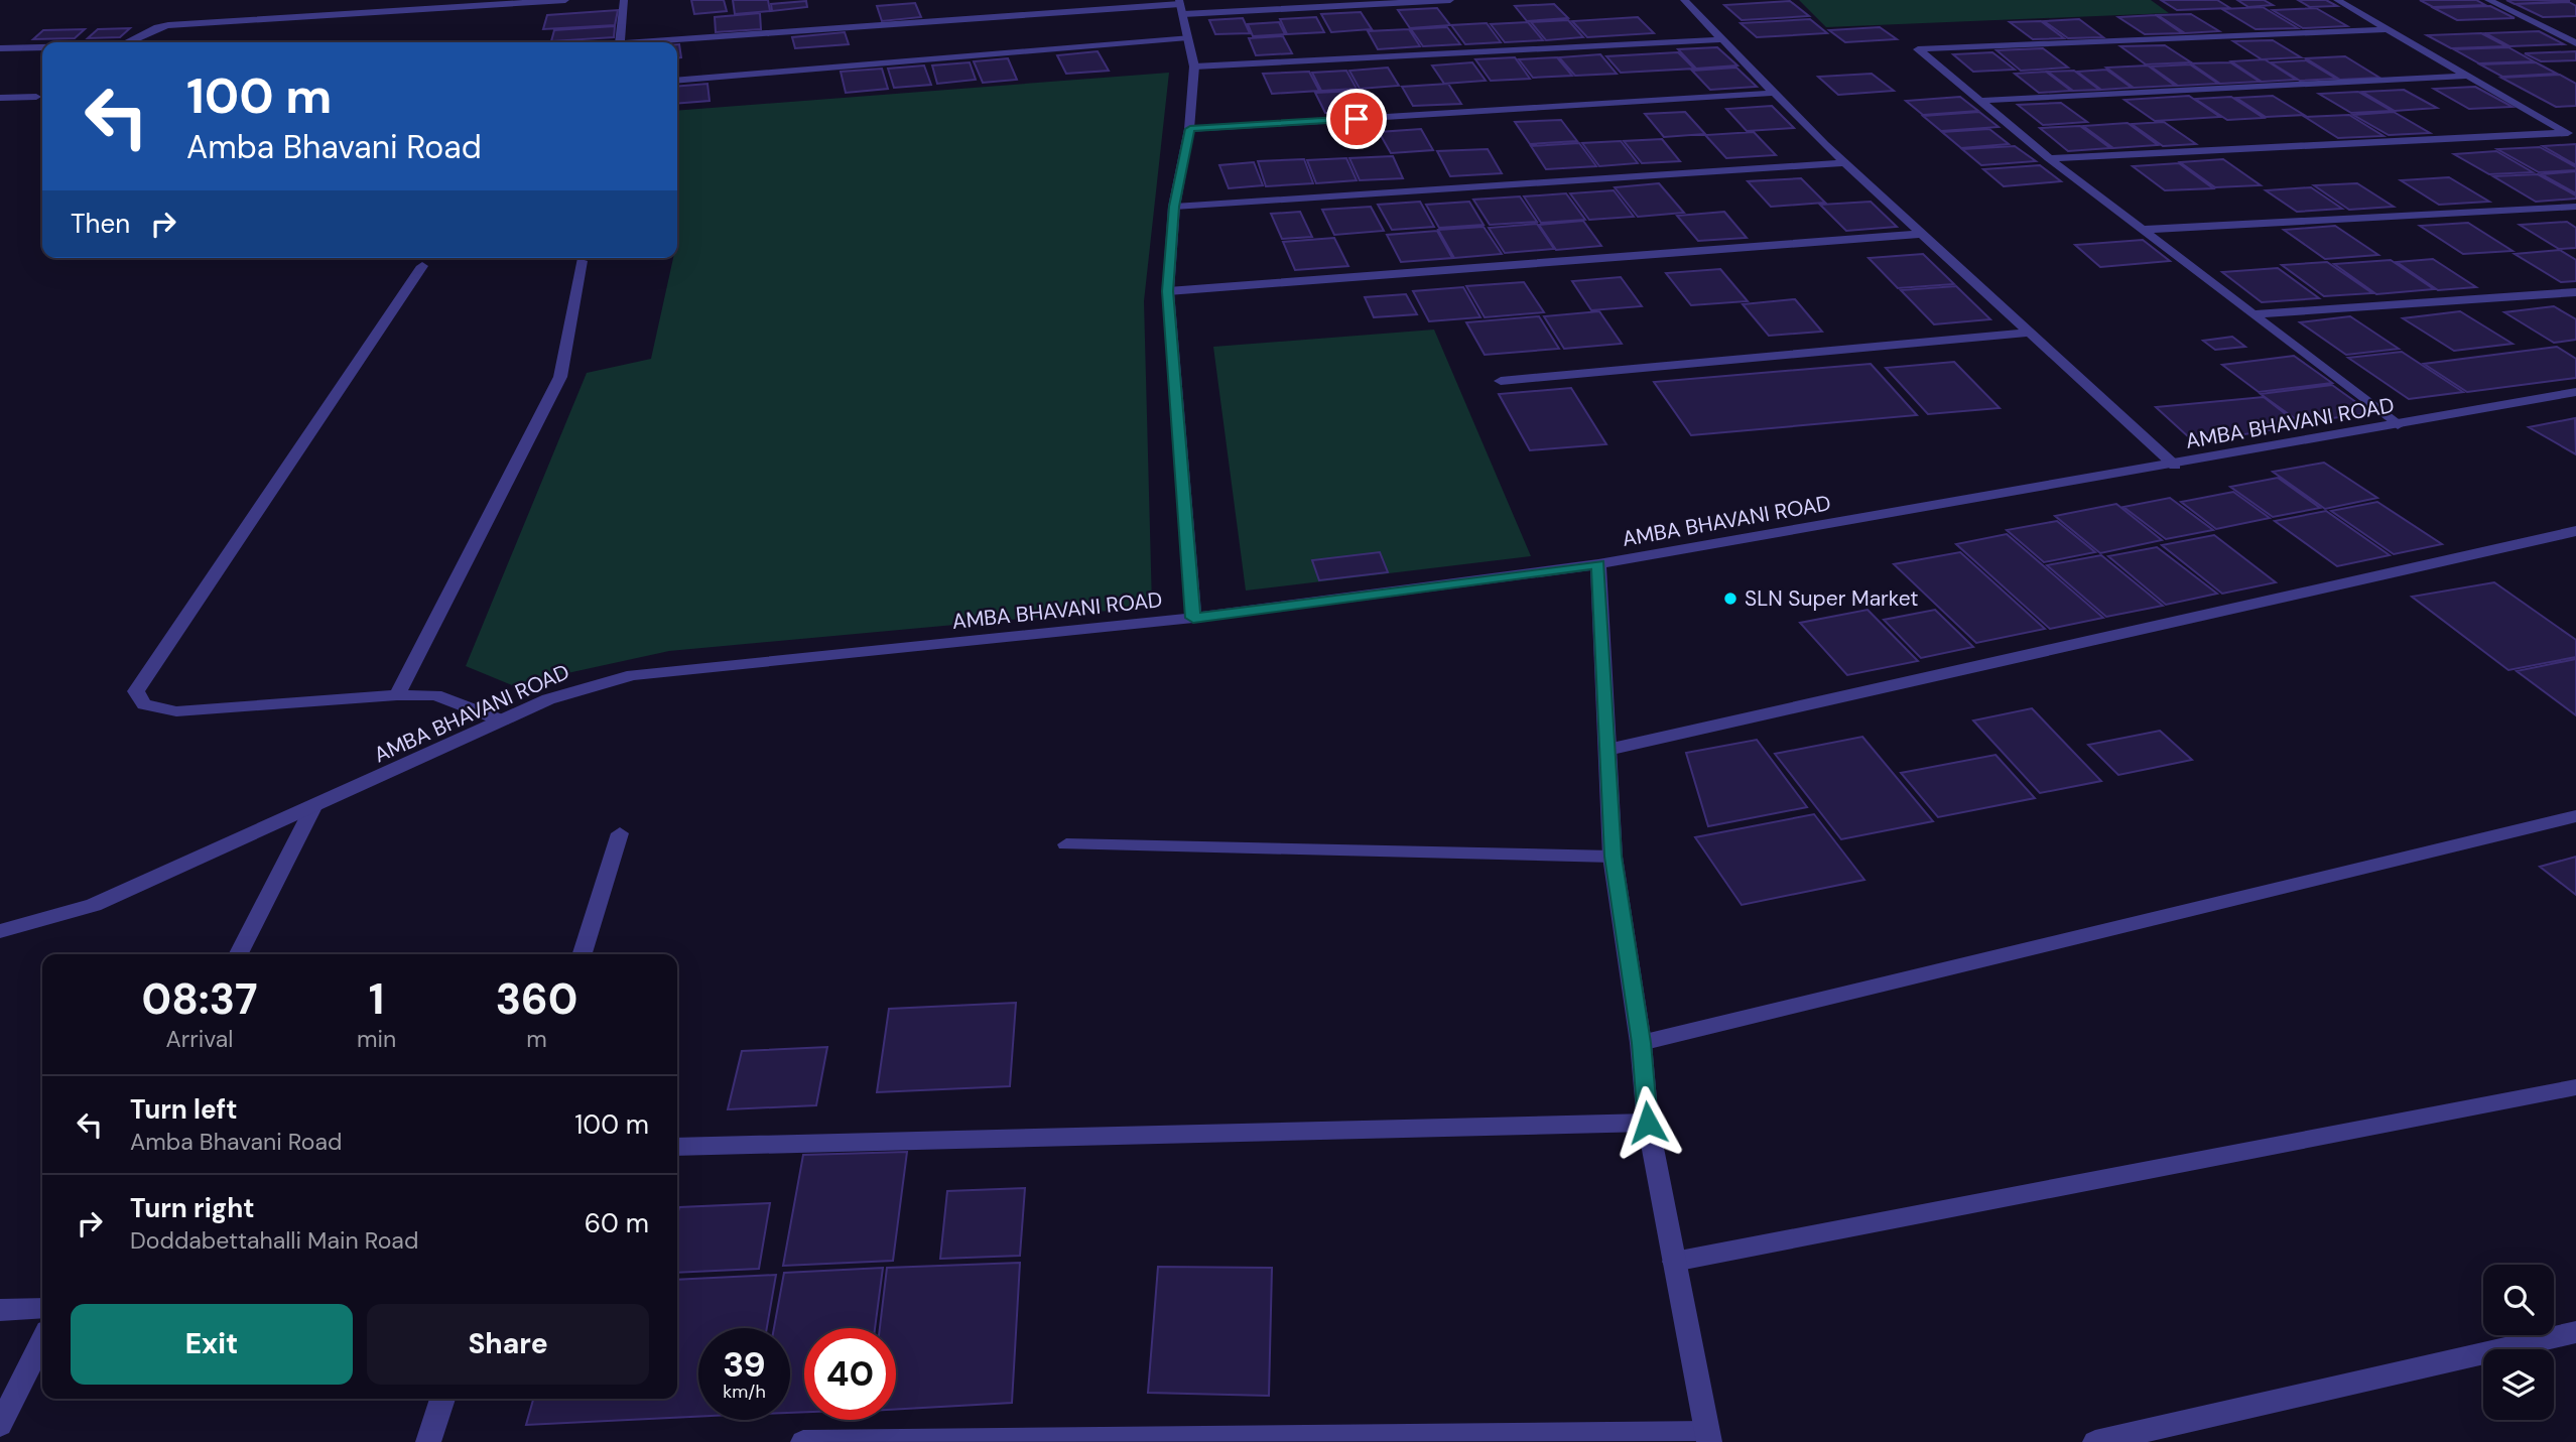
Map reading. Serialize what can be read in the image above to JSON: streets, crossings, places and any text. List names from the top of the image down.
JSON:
{
  "streets": {
    "street": ["AMBA BHAVANI ROAD"]
  },
  "places": ["SLN Super Market"],
  "page": {
    "turn": ["100 m", "Amba Bhavani Road"],
    "then": "Then",
    "eta": [
      "08:37",
      "Arrival",
      "1",
      "min",
      "360",
      "m"
    ],
    "list": [
      {
        "name": "Turn left",
        "note": "Amba Bhavani Road",
        "value": "100 m"
      },
      {
        "name": "Turn right",
        "note": "Doddabettahalli Main Road",
        "value": "60 m"
      }
    ],
    "buttons": ["Exit", "Share"],
    "speed": "39 km/h",
    "limit": "40"
  }
}
